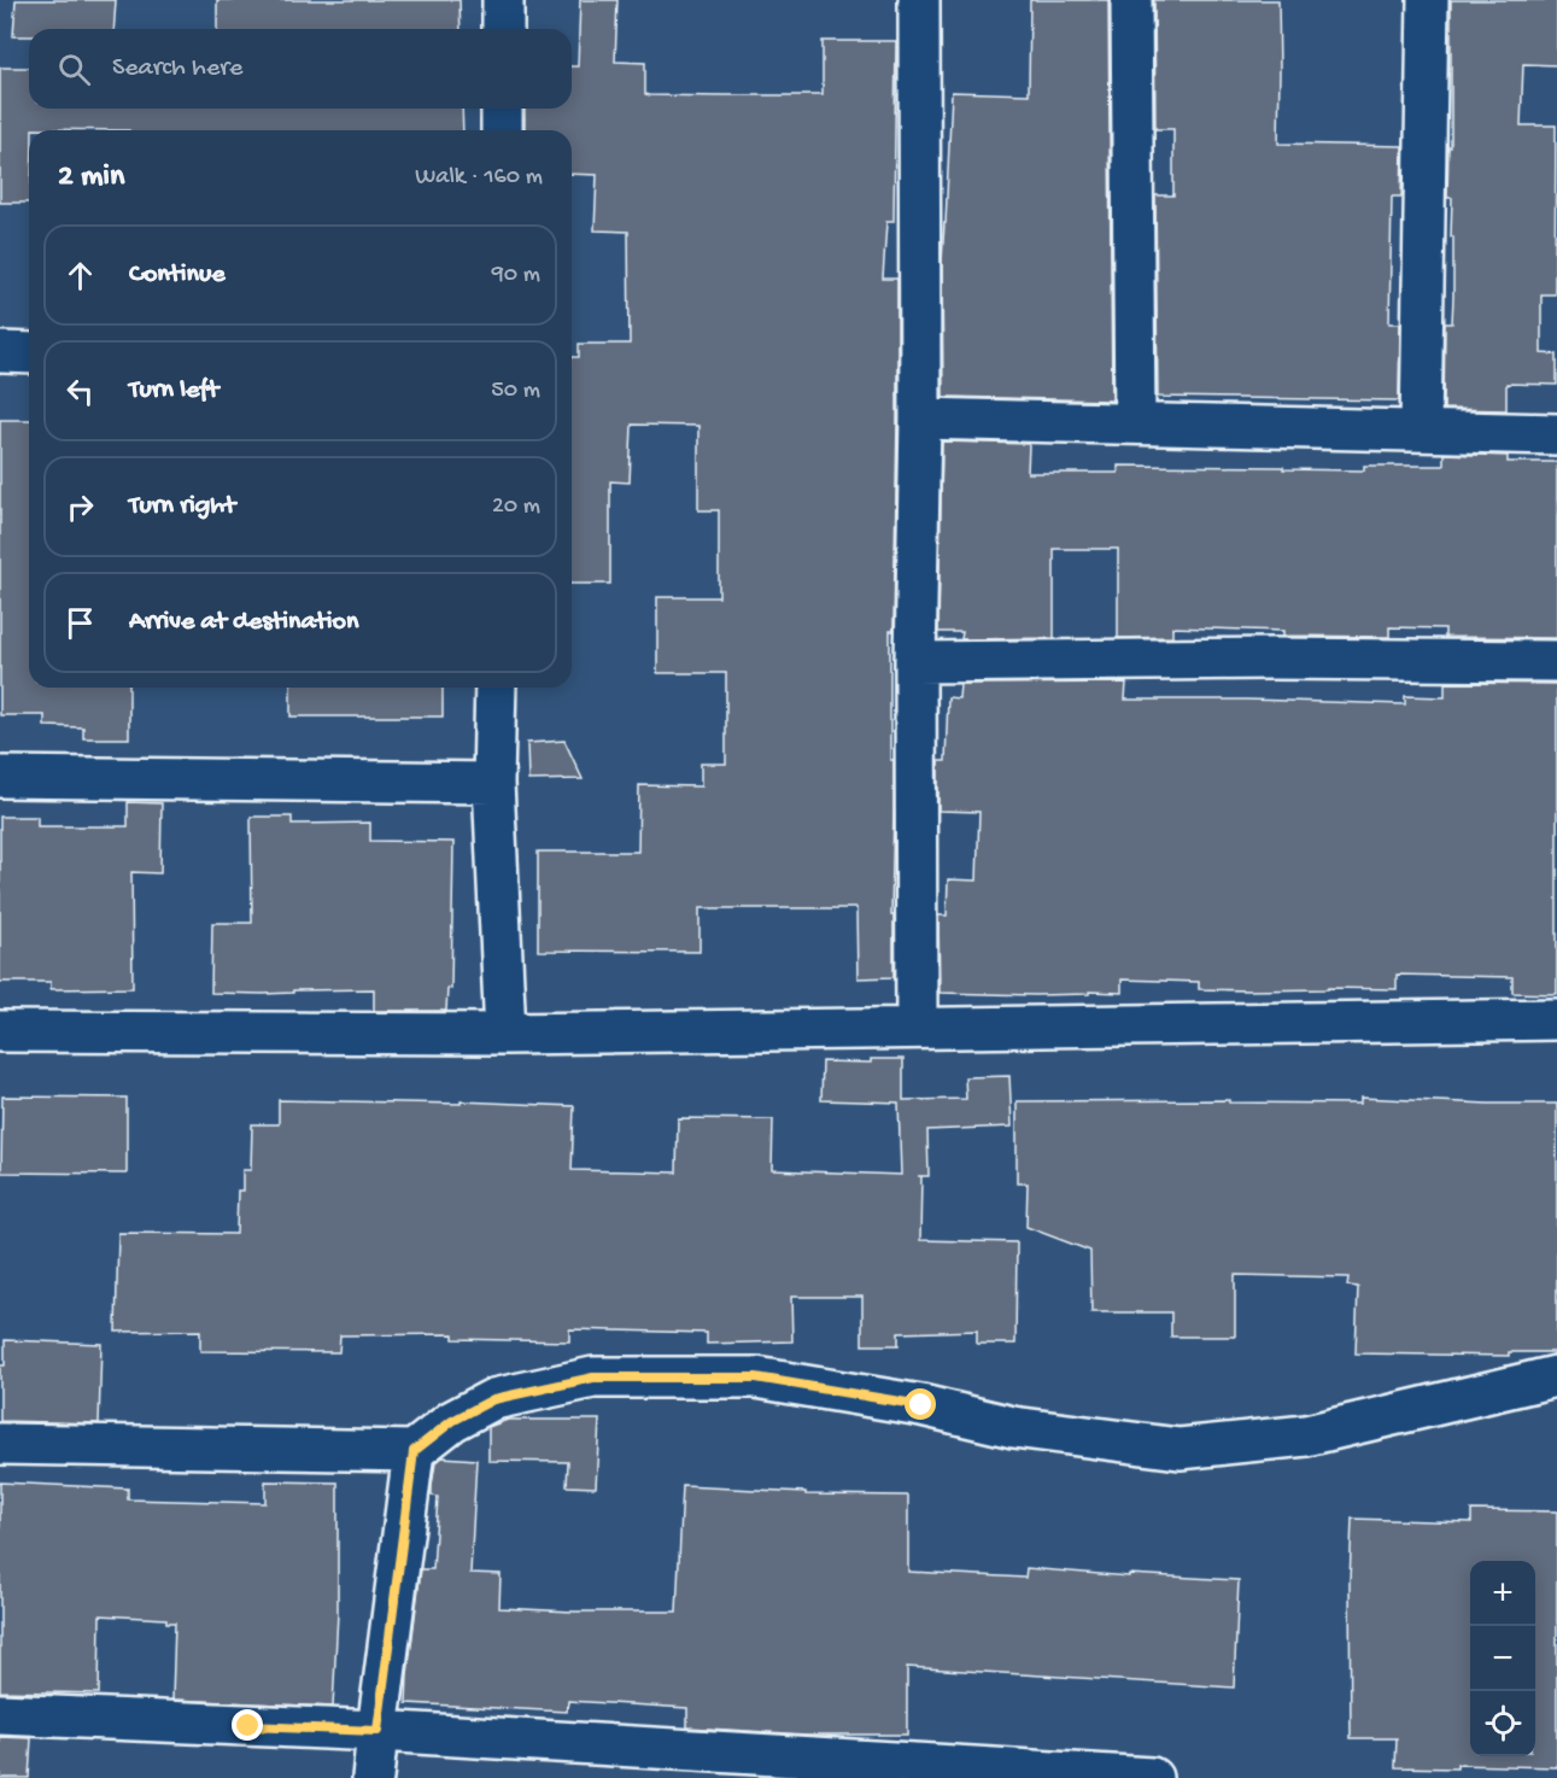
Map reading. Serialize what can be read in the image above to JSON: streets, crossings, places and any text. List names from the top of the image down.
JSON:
{
  "page": {
    "search": "Search here",
    "heading": ["2 min", "Walk · 160 m"],
    "list": [
      ["Continue", "90 m"],
      ["Turn left", "50 m"],
      ["Turn right", "20 m"],
      "Arrive at destination"
    ],
    "map_buttons": ["+", "−"]
  }
}
